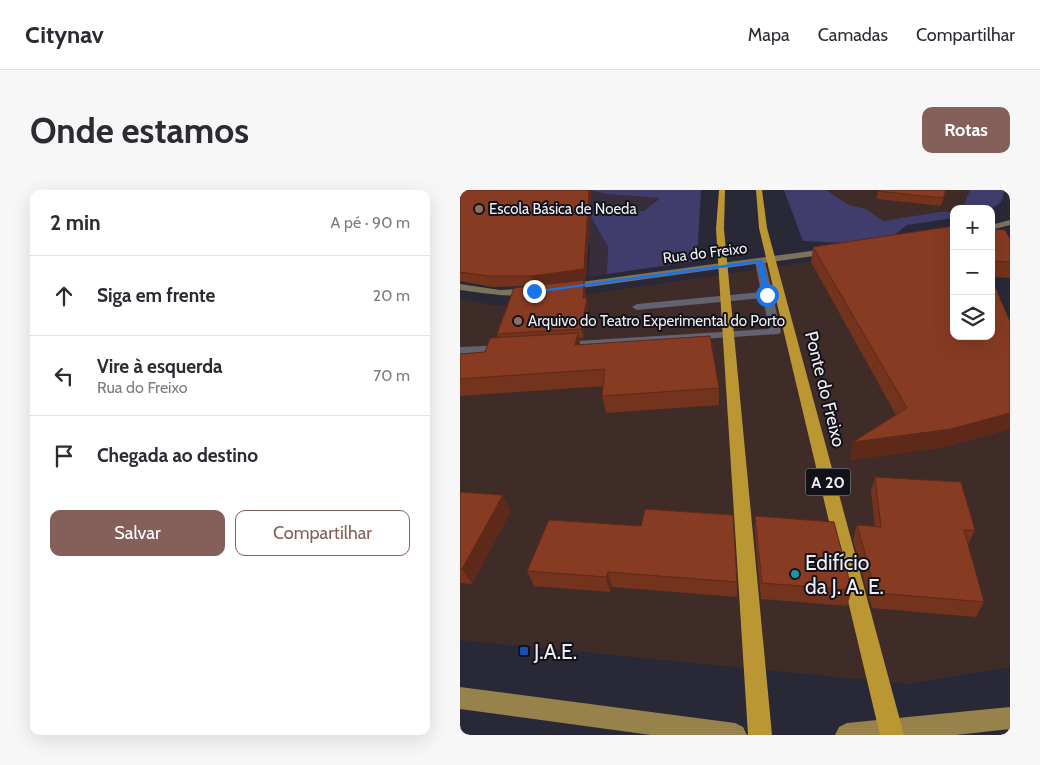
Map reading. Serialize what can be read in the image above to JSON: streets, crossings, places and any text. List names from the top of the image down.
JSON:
{
  "streets": {
    "highway": ["Ponte do Freixo", "A 20"],
    "main road": ["Rua do Freixo"]
  },
  "places": {
    "other": ["Escola Básica de Noeda", "Arquivo do Teatro Experimental do Porto", "Edifício da J. A. E."],
    "transit": ["J.A.E."]
  },
  "page": {
    "header": "Citynav",
    "nav": ["Mapa", "Camadas", "Compartilhar"],
    "buttons": [
      "Rotas",
      ["Salvar", "Compartilhar"]
    ],
    "title": "Onde estamos",
    "heading": ["2 min", "A pé · 90 m"],
    "map_buttons": ["+", "−"],
    "list": [
      ["Siga em frente", "20 m"],
      ["Vire à esquerda", "Rua do Freixo", "70 m"],
      "Chegada ao destino"
    ]
  }
}
